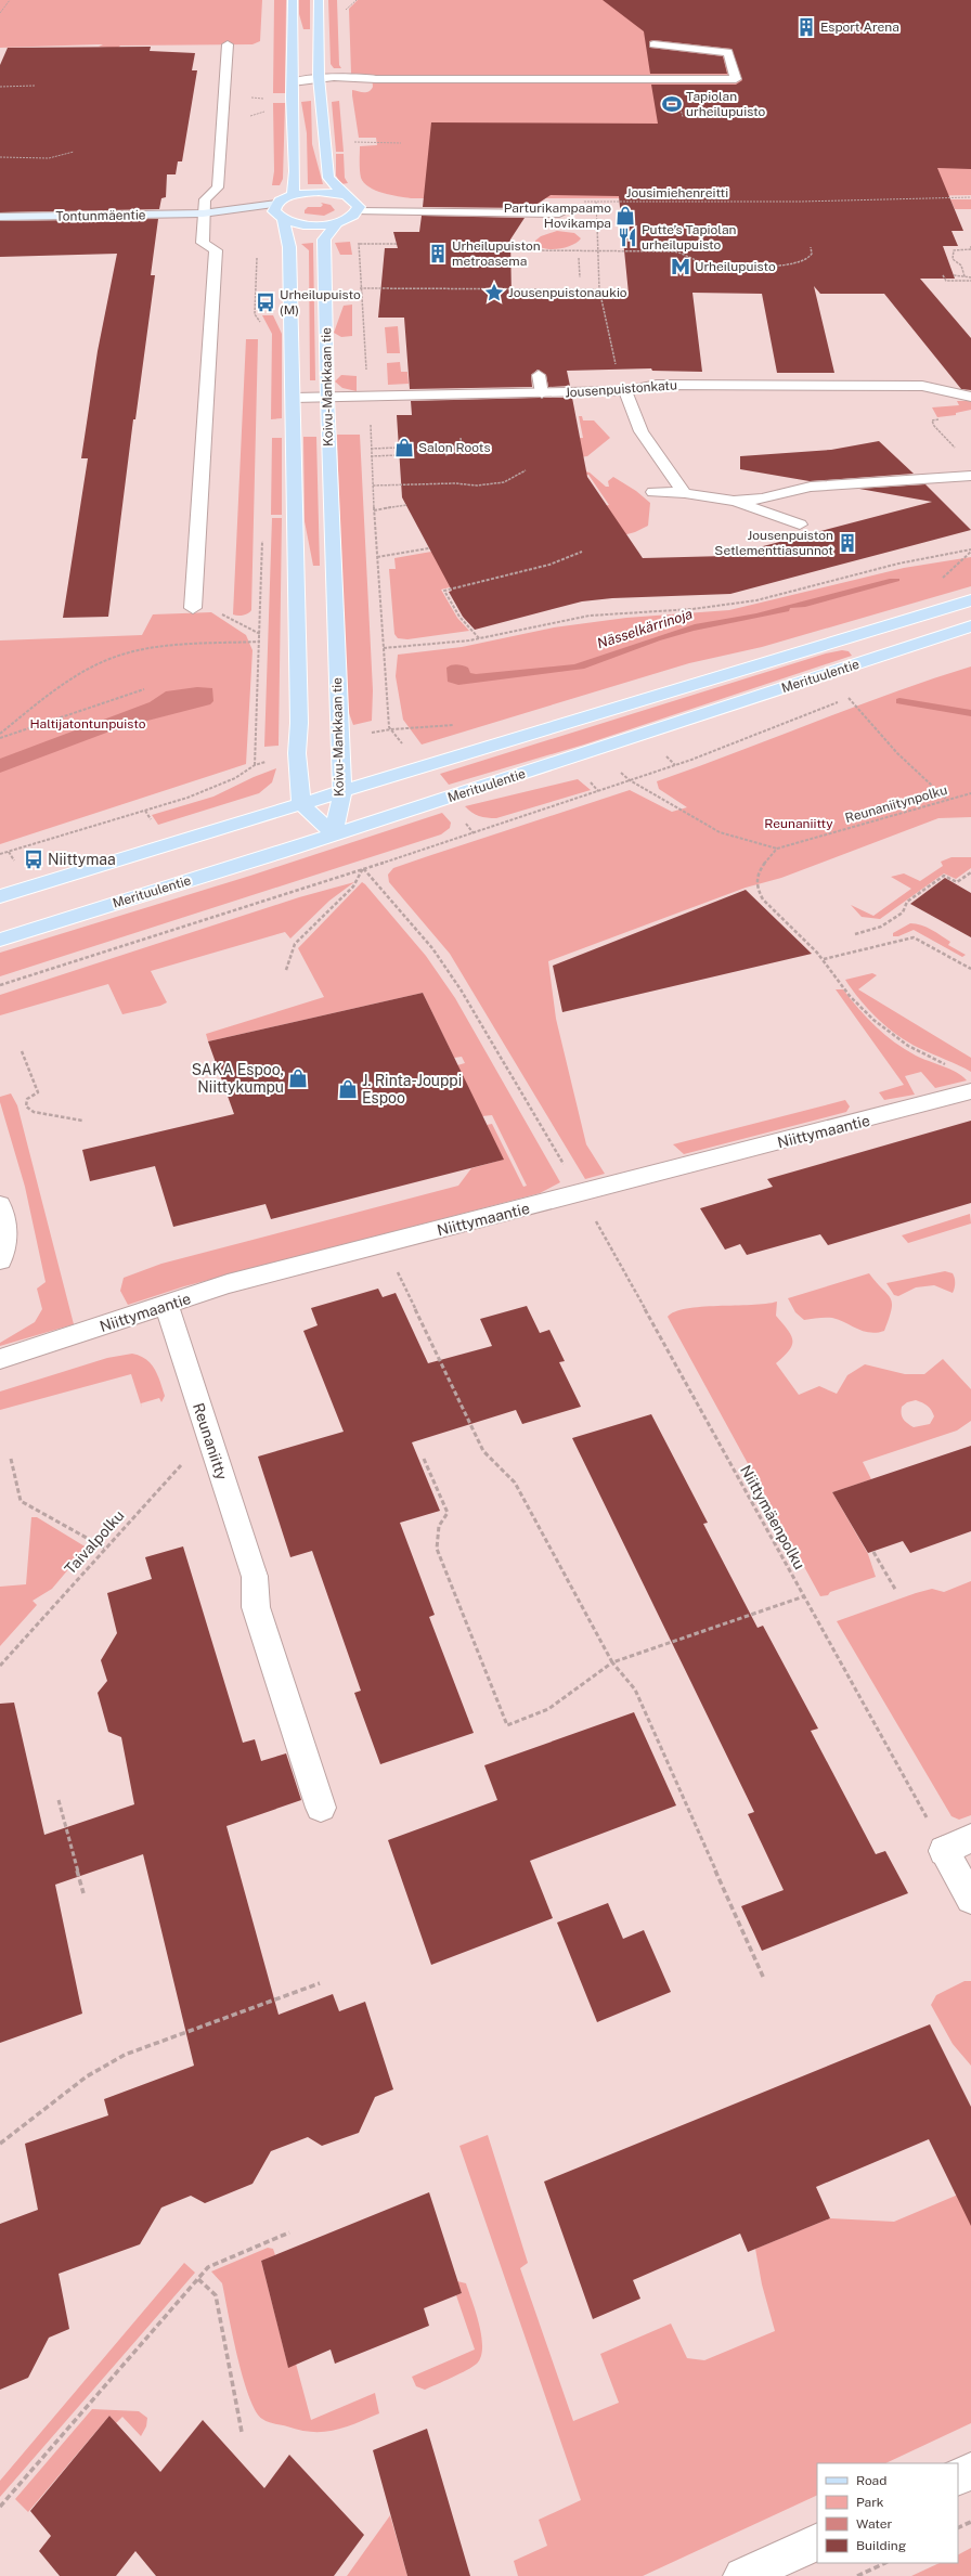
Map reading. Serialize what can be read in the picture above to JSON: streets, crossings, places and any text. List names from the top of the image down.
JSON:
{
  "streets": {
    "main road": ["Koivu-Mankkaan tie", "Merituulentie"],
    "street": [
      "Tontunmäentie",
      "Jousenpuistonkatu",
      "Niittymaantie",
      "Reunaniitty"
    ],
    "path": [
      "Jousimiehenreitti",
      "Reunaniitynpolku",
      "Niittymäenpolku",
      "Taivalpolku"
    ]
  },
  "crossings": [
    ["Koivu-Mankkaan tie", "Jousenpuistonkatu"],
    ["Koivu-Mankkaan tie", "Merituulentie"],
    ["Niittymaantie", "Reunaniitty"],
    ["Niittymaantie", "Niittymäenpolku"],
    ["Reunaniitty", "Taivalpolku"]
  ],
  "water": ["Nässelkärrinoja"],
  "parks": ["Haltijatontunpuisto", "Reunaniitty"],
  "places": {
    "building": ["Esport Arena", "Urheilupuiston metroasema", "Jousenpuiston Setlementtiasunnot"],
    "sports": ["Tapiolan urheilupuisto"],
    "shop": [
      "Parturikampaamo Hovikampa",
      "Salon Roots",
      "SAKA Espoo, Niittykumpu",
      "J. Rinta-Jouppi Espoo"
    ],
    "restaurant": ["Putte’s Tapiolan urheilupuisto"],
    "metro station": ["Urheilupuisto"],
    "place": ["Jousenpuistonaukio"],
    "bus stop": ["Urheilupuisto (M)", "Niittymaa"]
  },
  "legend": [
    "Road",
    "Park",
    "Water",
    "Building"
  ]
}
